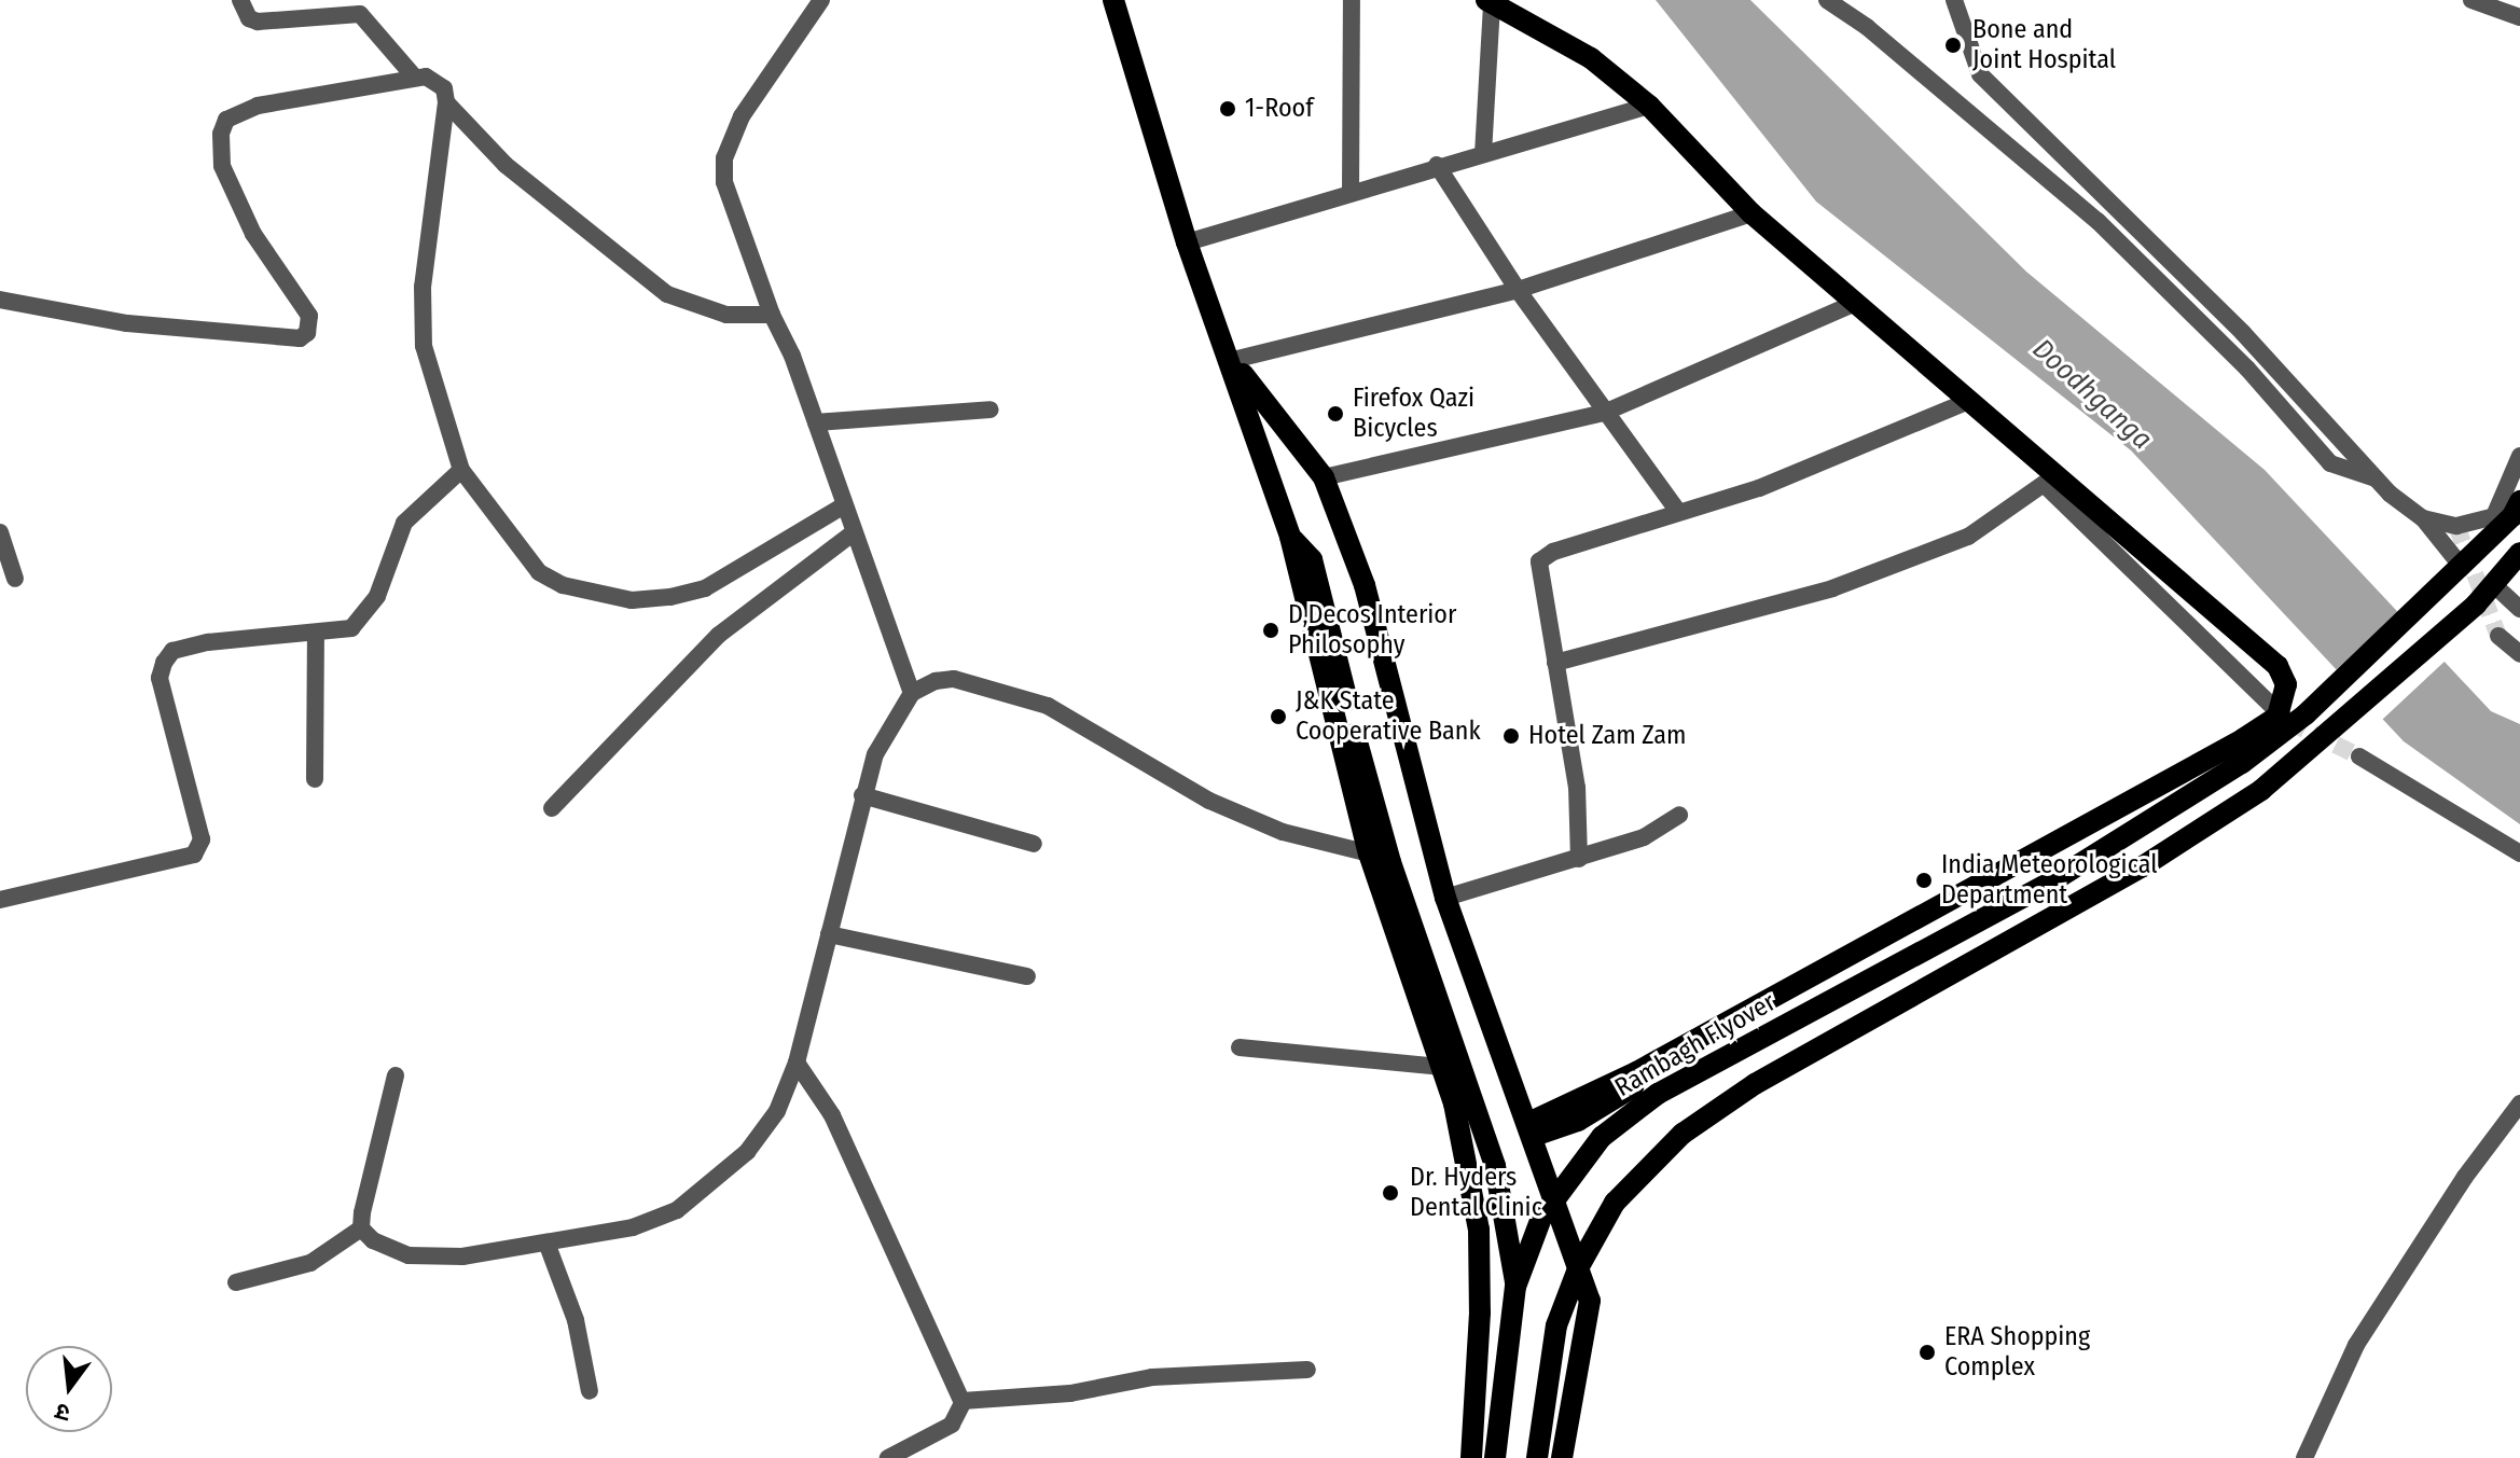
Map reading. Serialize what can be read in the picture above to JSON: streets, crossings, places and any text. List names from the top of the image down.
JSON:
{
  "streets": {
    "main road": ["Rambagh Flyover"]
  },
  "water": ["Doodhganga"],
  "places": [
    "Bone and Joint Hospital",
    "1-Roof",
    "Firefox Qazi Bicycles",
    "D,Decos Interior Philosophy",
    "J&K State Cooperative Bank",
    "Hotel Zam Zam",
    "India Meteorological Department",
    "Dr. Hyders Dental Clinic",
    "ERA Shopping Complex"
  ],
  "north": "bottom"
}
